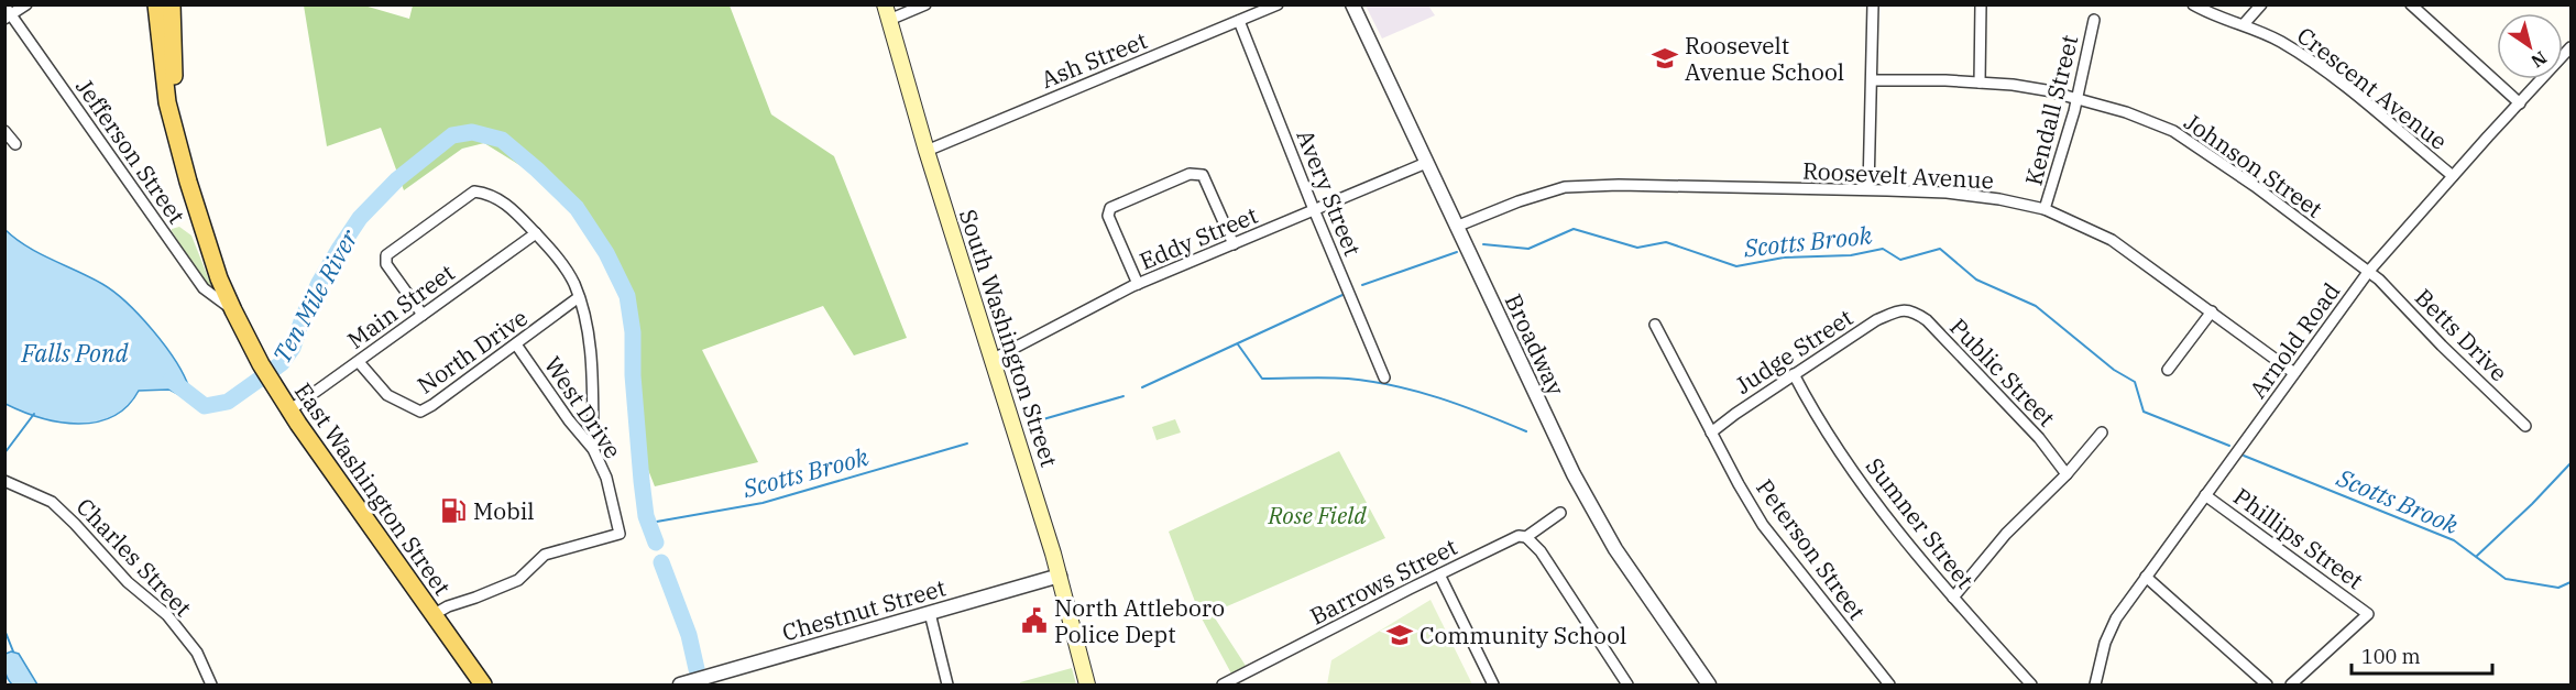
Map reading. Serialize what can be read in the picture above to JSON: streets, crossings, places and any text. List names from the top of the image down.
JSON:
{
  "streets": {
    "main road": ["South Washington Street", "East Washington Street"],
    "street": [
      "Ash Street",
      "Crescent Avenue",
      "Kendall Street",
      "Jefferson Street",
      "Johnson Street",
      "Roosevelt Avenue",
      "Avery Street",
      "Eddy Street",
      "Main Street",
      "Betts Drive",
      "Arnold Road",
      "Broadway",
      "North Drive",
      "Judge Street",
      "Public Street",
      "West Drive",
      "Sumner Street",
      "Phillips Street",
      "Peterson Street",
      "Charles Street",
      "Barrows Street",
      "Chestnut Street"
    ]
  },
  "crossings": [
    ["Ash Street", "Avery Street"],
    ["Ash Street", "South Washington Street"],
    ["Crescent Avenue", "Arnold Road"],
    ["Kendall Street", "Johnson Street"],
    ["Kendall Street", "Roosevelt Avenue"],
    ["Jefferson Street", "East Washington Street"],
    ["Johnson Street", "Betts Drive"],
    ["Johnson Street", "Arnold Road"],
    ["Roosevelt Avenue", "Arnold Road"],
    ["Roosevelt Avenue", "Broadway"],
    ["Avery Street", "Eddy Street"],
    ["Eddy Street", "South Washington Street"],
    ["Eddy Street", "Broadway"],
    ["Main Street", "North Drive"],
    ["Main Street", "East Washington Street"],
    ["Betts Drive", "Arnold Road"],
    ["South Washington Street", "Chestnut Street"],
    ["Arnold Road", "Phillips Street"],
    ["North Drive", "West Drive"],
    ["Judge Street", "Public Street"],
    ["Judge Street", "Sumner Street"],
    ["Judge Street", "Peterson Street"],
    ["West Drive", "East Washington Street"]
  ],
  "water": ["Scotts Brook", "Ten Mile River", "Falls Pond"],
  "parks": ["Rose Field"],
  "places": {
    "school or university": ["Roosevelt Avenue School", "Community School"],
    "fuel station": ["Mobil"],
    "public building": ["North Attleboro Police Dept"]
  },
  "scale_bar": "100 m",
  "north": "bottom right"
}
